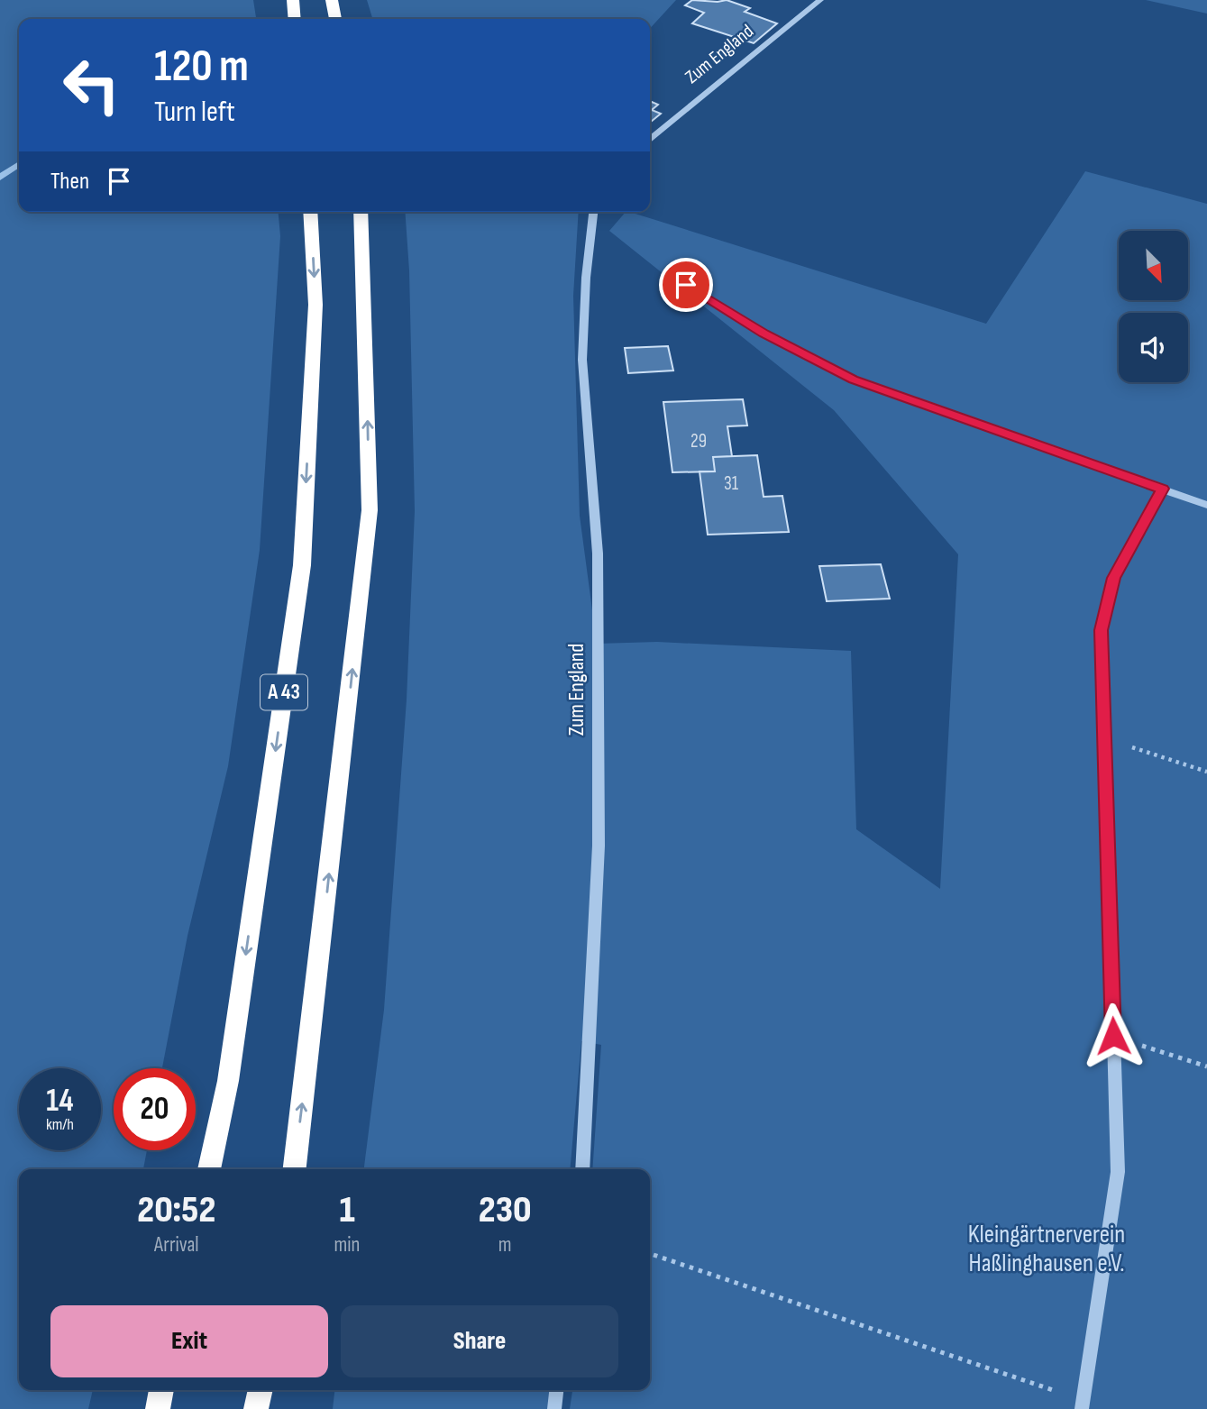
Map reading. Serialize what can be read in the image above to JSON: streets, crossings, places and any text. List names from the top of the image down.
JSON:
{
  "streets": {
    "highway": ["A 43"],
    "street": ["Zum England"]
  },
  "parks": ["Kleingärtnerverein Haßlinghausen e.V."],
  "house_numbers": ["29", "31"],
  "north": "bottom right",
  "page": {
    "turn": ["120 m", "Turn left"],
    "then": "Then",
    "speed": "14 km/h",
    "limit": "20",
    "eta": [
      "20:52",
      "Arrival",
      "1",
      "min",
      "230",
      "m"
    ],
    "buttons": ["Exit", "Share"]
  }
}
